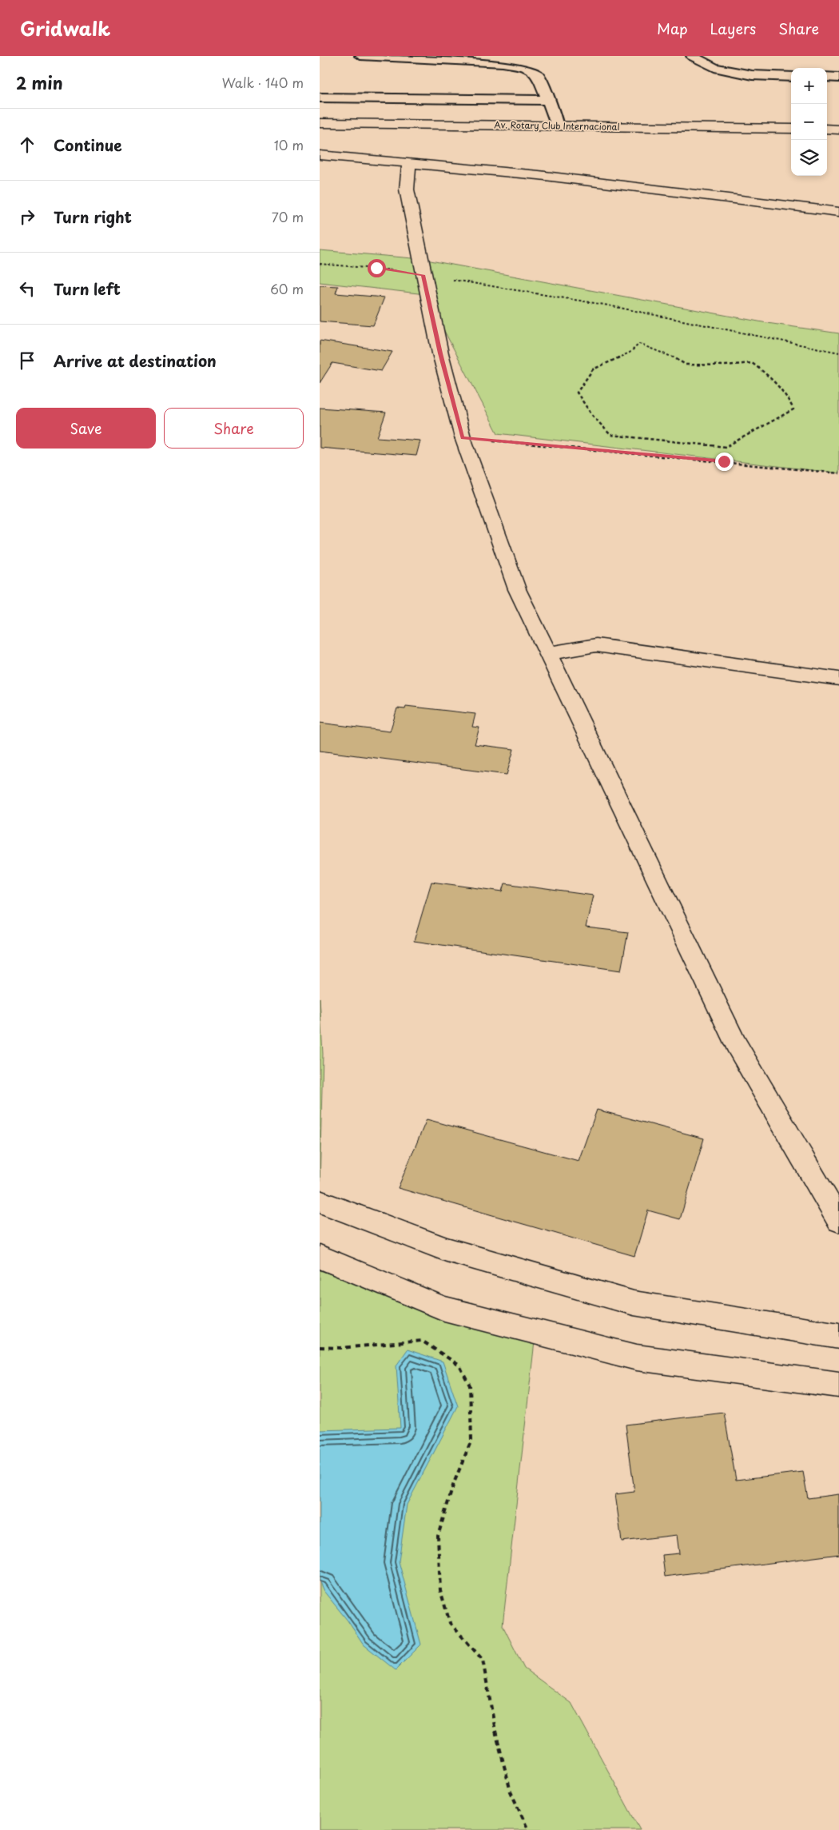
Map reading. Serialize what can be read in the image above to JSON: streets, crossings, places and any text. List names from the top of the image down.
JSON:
{
  "streets": {
    "street": ["Av. Rotary Club Internacional"]
  },
  "page": {
    "header": "Gridwalk",
    "nav": ["Map", "Layers", "Share"],
    "heading": ["2 min", "Walk · 140 m"],
    "map_buttons": ["+", "−"],
    "list": [
      ["Continue", "10 m"],
      ["Turn right", "70 m"],
      ["Turn left", "60 m"],
      "Arrive at destination"
    ],
    "buttons": ["Save", "Share"]
  }
}
